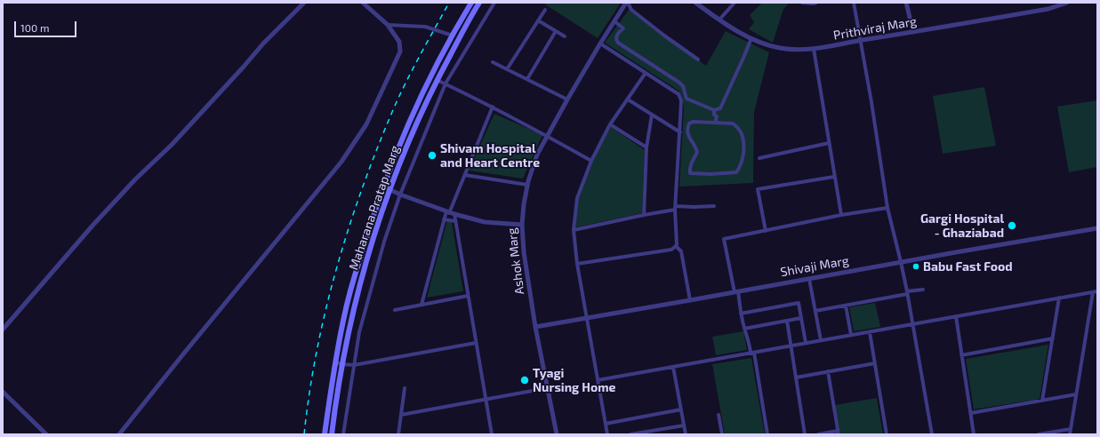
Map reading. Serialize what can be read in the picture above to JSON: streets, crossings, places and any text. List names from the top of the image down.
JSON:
{
  "streets": {
    "main road": ["Maharana Pratap Marg"],
    "street": ["Prithviraj Marg", "Ashok Marg", "Shivaji Marg"]
  },
  "crossings": [
    ["Ashok Marg", "Shivaji Marg"]
  ],
  "places": [
    "Shivam Hospital and Heart Centre",
    "Gargi Hospital - Ghaziabad",
    "Babu Fast Food",
    "Tyagi Nursing Home"
  ],
  "scale_bar": "100 m"
}
